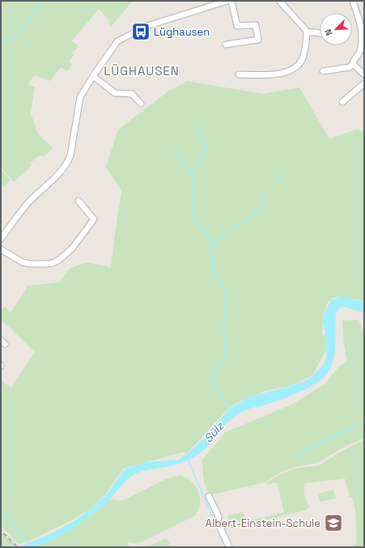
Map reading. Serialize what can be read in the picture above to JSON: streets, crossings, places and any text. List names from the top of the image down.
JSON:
{
  "districts": ["LÜGHAUSEN"],
  "water": ["Sülz"],
  "places": {
    "bus stop": ["Lüghausen"],
    "school or university": ["Albert-Einstein-Schule"]
  },
  "north": "bottom left"
}
